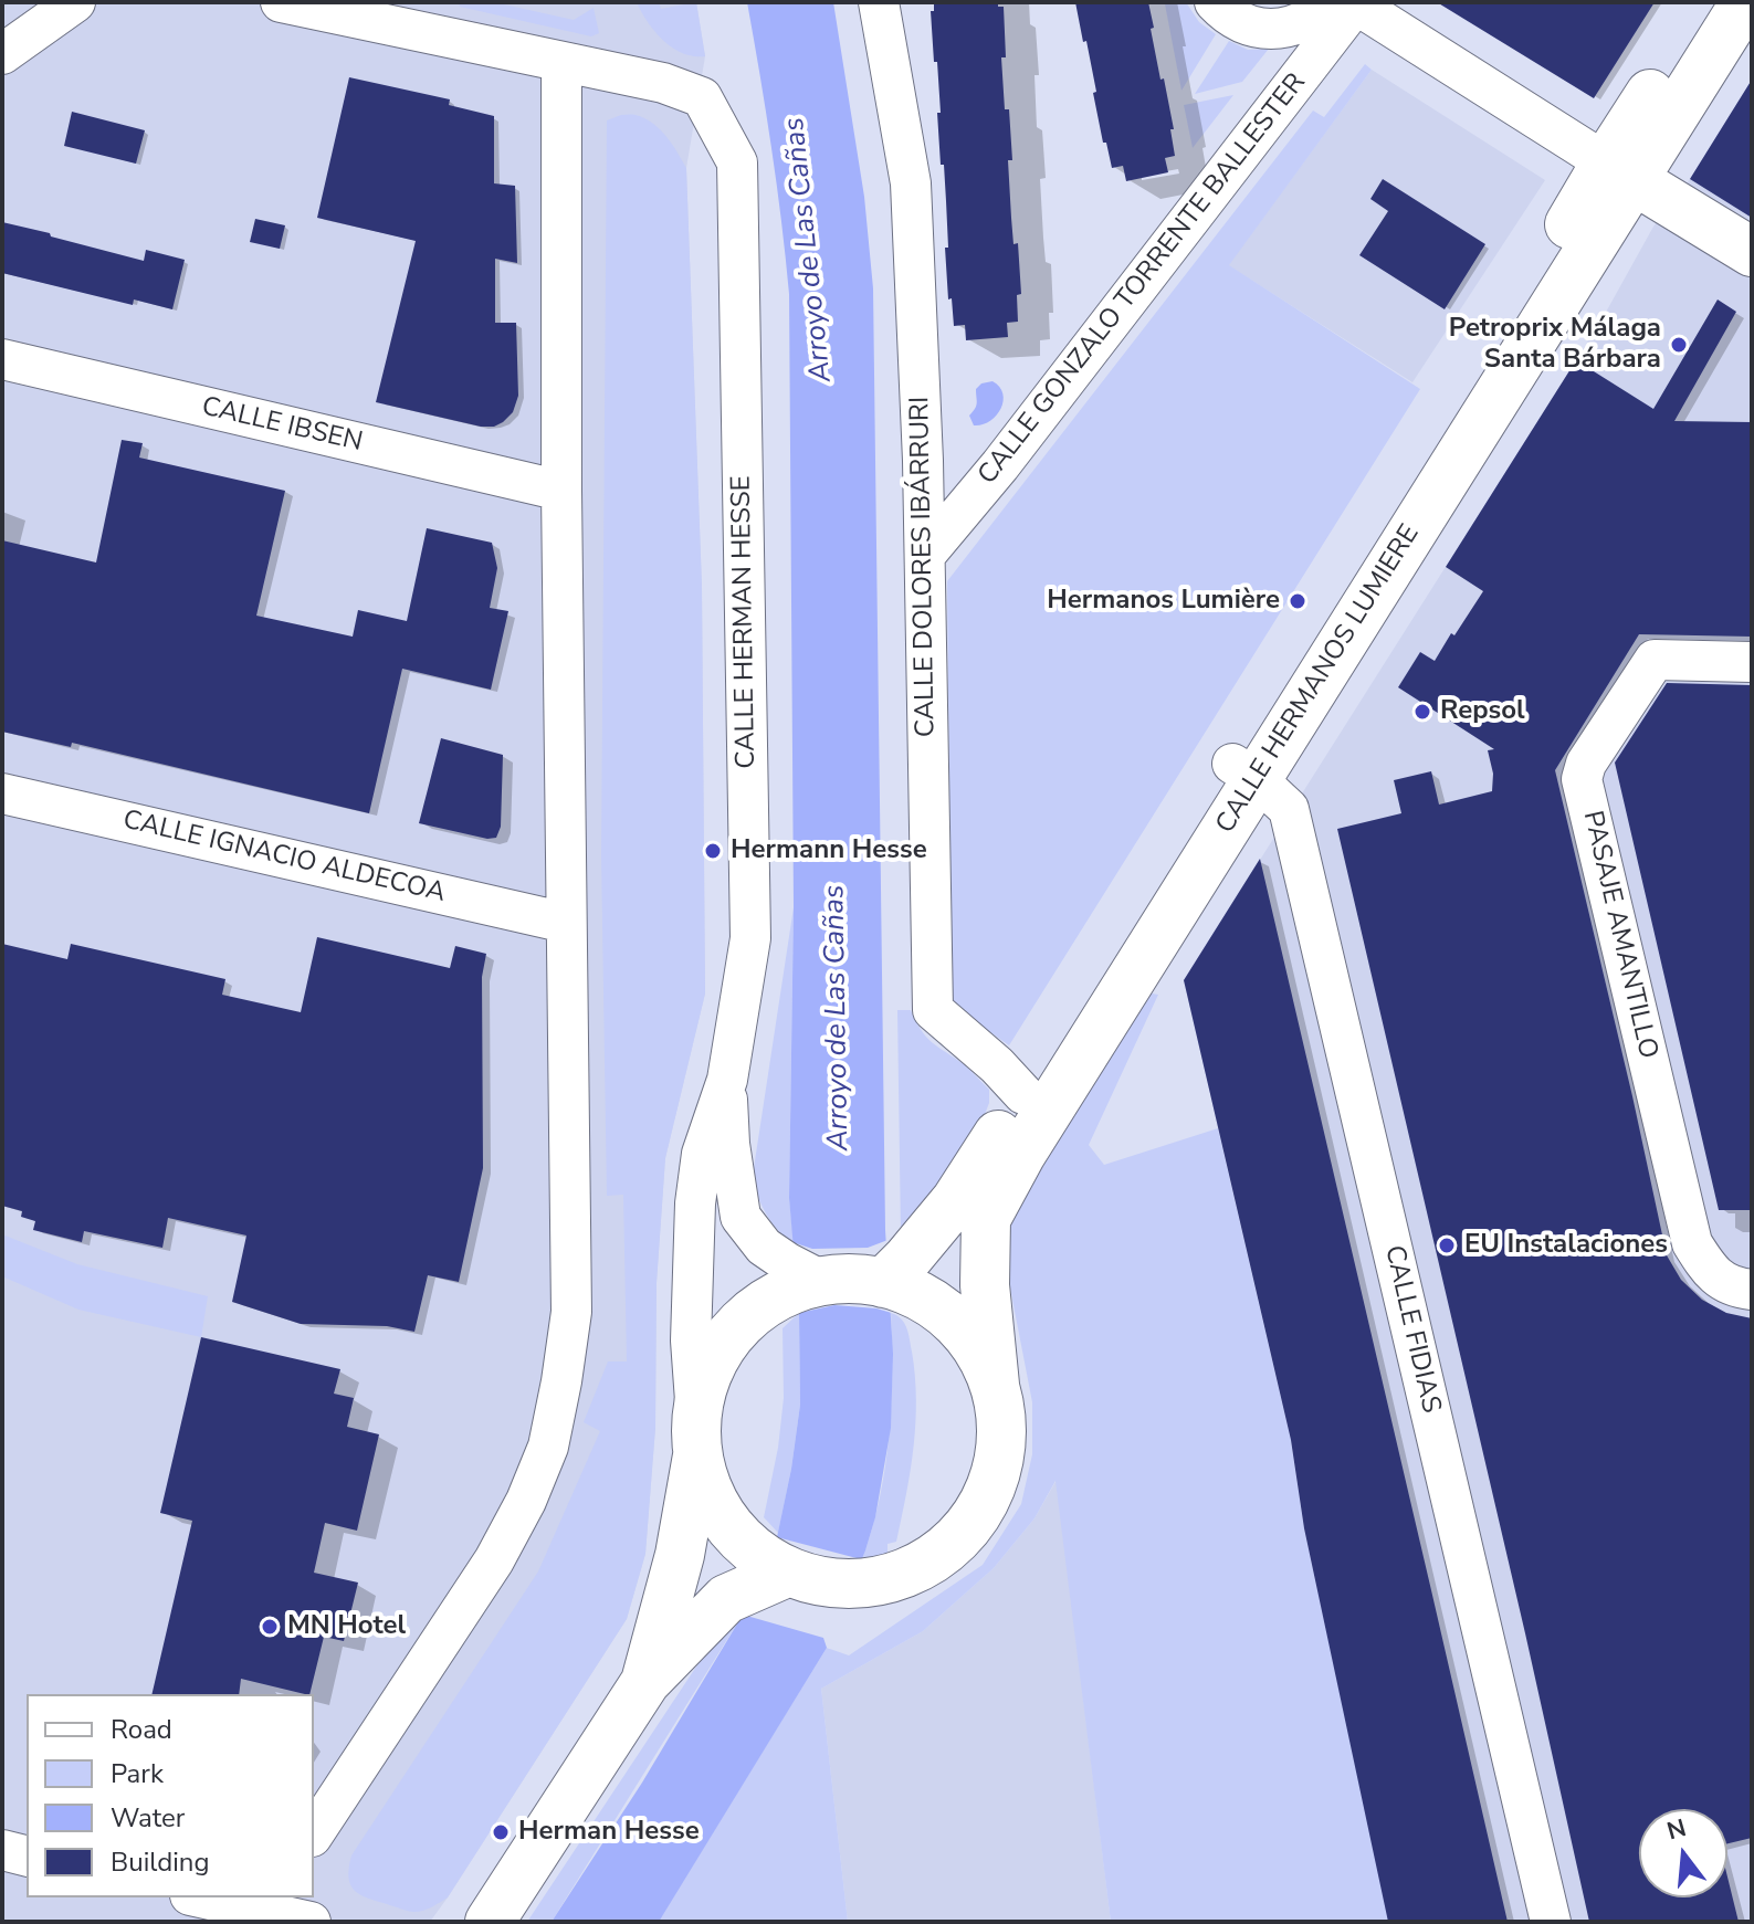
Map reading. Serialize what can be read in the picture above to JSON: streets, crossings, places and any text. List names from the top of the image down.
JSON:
{
  "streets": {
    "main road": ["CALLE HERMAN HESSE", "CALLE HERMANOS LUMIERE"],
    "street": [
      "CALLE GONZALO TORRENTE BALLESTER",
      "CALLE IBSEN",
      "CALLE DOLORES IBÁRRURI",
      "CALLE IGNACIO ALDECOA",
      "PASAJE AMANTILLO",
      "CALLE FIDIAS"
    ]
  },
  "crossings": [
    ["CALLE GONZALO TORRENTE BALLESTER", "CALLE DOLORES IBÁRRURI"],
    ["CALLE DOLORES IBÁRRURI", "CALLE HERMANOS LUMIERE"],
    ["CALLE HERMAN HESSE", "CALLE HERMANOS LUMIERE"],
    ["CALLE HERMANOS LUMIERE", "CALLE FIDIAS"]
  ],
  "water": ["Arroyo de Las Cañas"],
  "places": [
    "Petroprix Málaga Santa Bárbara",
    "Hermanos Lumière",
    "Repsol",
    "Hermann Hesse",
    "EU Instalaciones",
    "MN Hotel",
    "Herman Hesse"
  ],
  "legend": [
    "Road",
    "Park",
    "Water",
    "Building"
  ],
  "north": "top"
}
